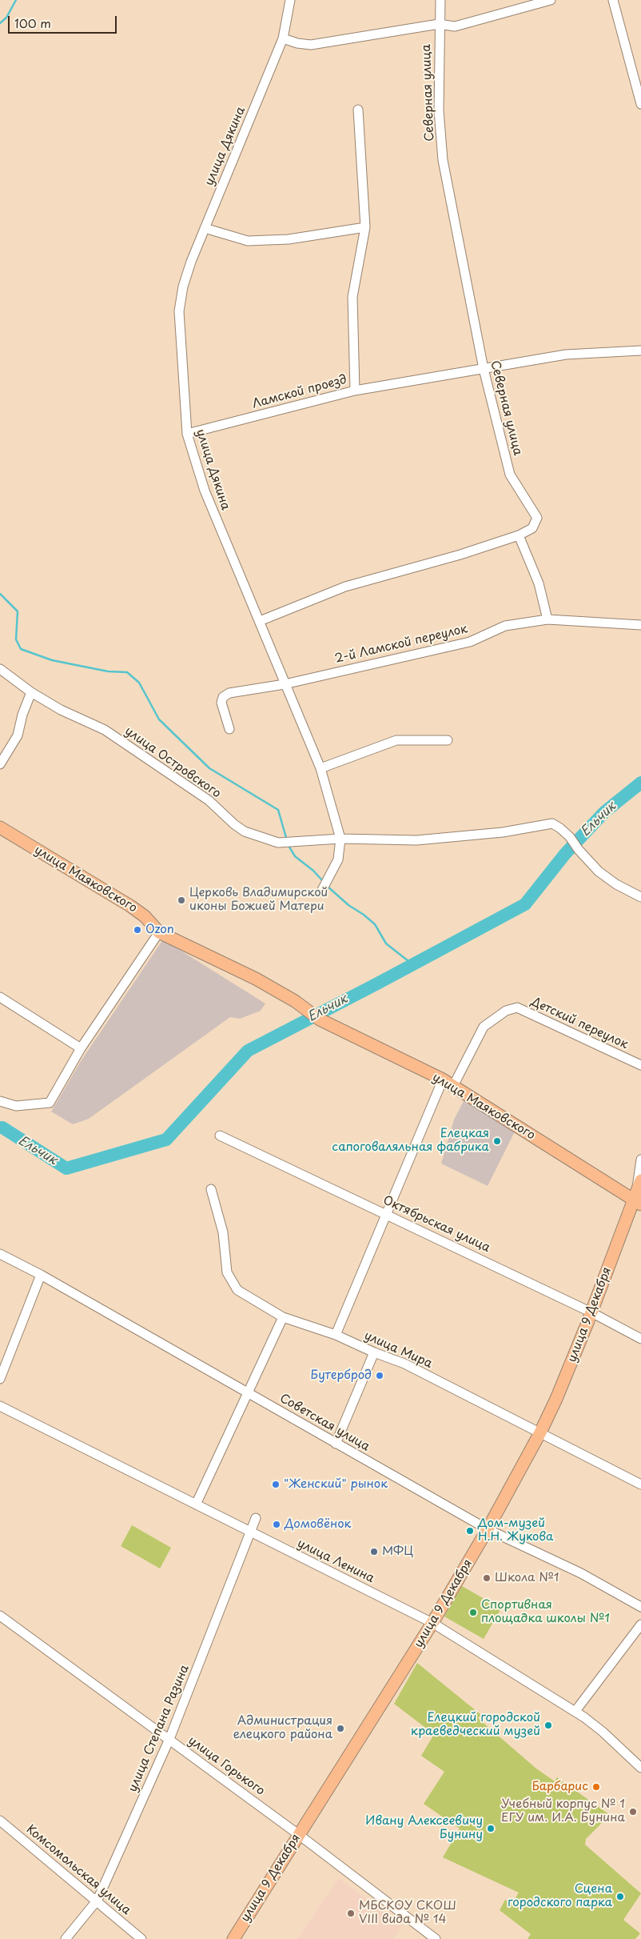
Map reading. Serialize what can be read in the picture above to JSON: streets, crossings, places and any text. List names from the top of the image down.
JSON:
{
  "streets": {
    "main road": ["улица Маяковского", "улица 9 Декабря"],
    "street": [
      "Северная улица",
      "улица Дякина",
      "Ламской проезд",
      "2-й Ламской переулок",
      "улица Островского",
      "Детский переулок",
      "Октябрьская улица",
      "улица Мира",
      "Советская улица",
      "улица Ленина",
      "улица Степана Разина",
      "улица Горького",
      "Комсомольская улица"
    ]
  },
  "crossings": [
    ["Северная улица", "улица Дякина"],
    ["улица Дякина", "Ламской проезд"],
    ["улица Дякина", "2-й Ламской переулок"],
    ["улица Дякина", "улица Островского"],
    ["улица Маяковского", "Детский переулок"],
    ["улица Маяковского", "улица 9 Декабря"],
    ["Октябрьская улица", "улица 9 Декабря"],
    ["улица 9 Декабря", "улица Мира"],
    ["улица 9 Декабря", "Советская улица"],
    ["улица 9 Декабря", "улица Ленина"],
    ["улица 9 Декабря", "улица Горького"],
    ["улица Ленина", "улица Степана Разина"],
    ["улица Степана Разина", "улица Горького"],
    ["улица Степана Разина", "Комсомольская улица"]
  ],
  "water": ["Ельчик"],
  "places": [
    "Церковь Владимирской иконы Божией Матери",
    "Ozon",
    "Елецкая сапоговаляльная фабрика",
    "Бутерброд",
    "\"Женский\" рынок",
    "Домовёнок",
    "Дом-музей Н.Н. Жукова",
    "МФЦ",
    "Школа №1",
    "Спортивная площадка школы №1",
    "Елецкий городской краеведческий музей",
    "Администрация елецкого района",
    "Барбарис",
    "Учебный корпус № 1 ЕГУ им. И.А. Бунина",
    "Ивану Алексеевичу Бунину",
    "Сцена городского парка",
    "МБСКОУ СКОШ VIII вида № 14"
  ],
  "scale_bar": "100 m"
}
